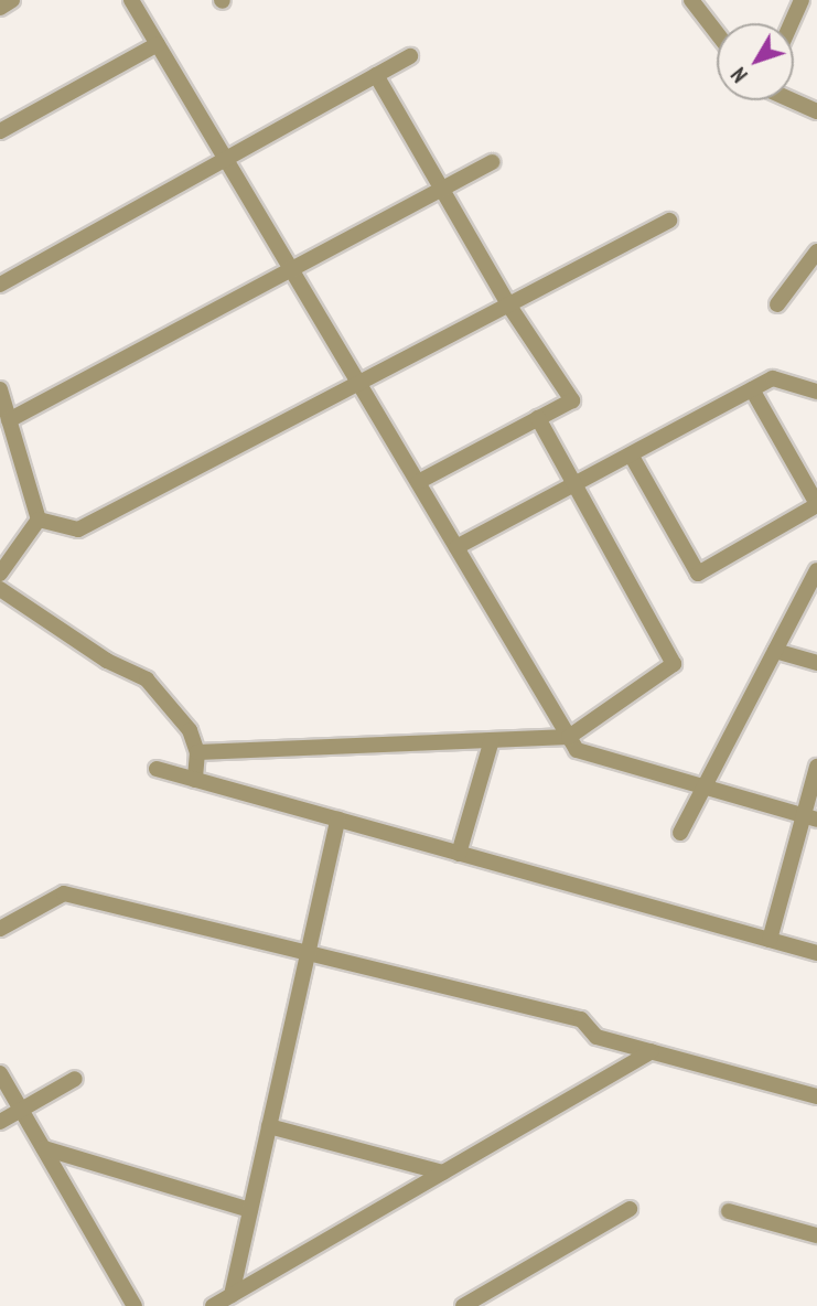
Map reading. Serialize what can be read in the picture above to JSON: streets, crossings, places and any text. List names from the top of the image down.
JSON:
{
  "north": "bottom left"
}
